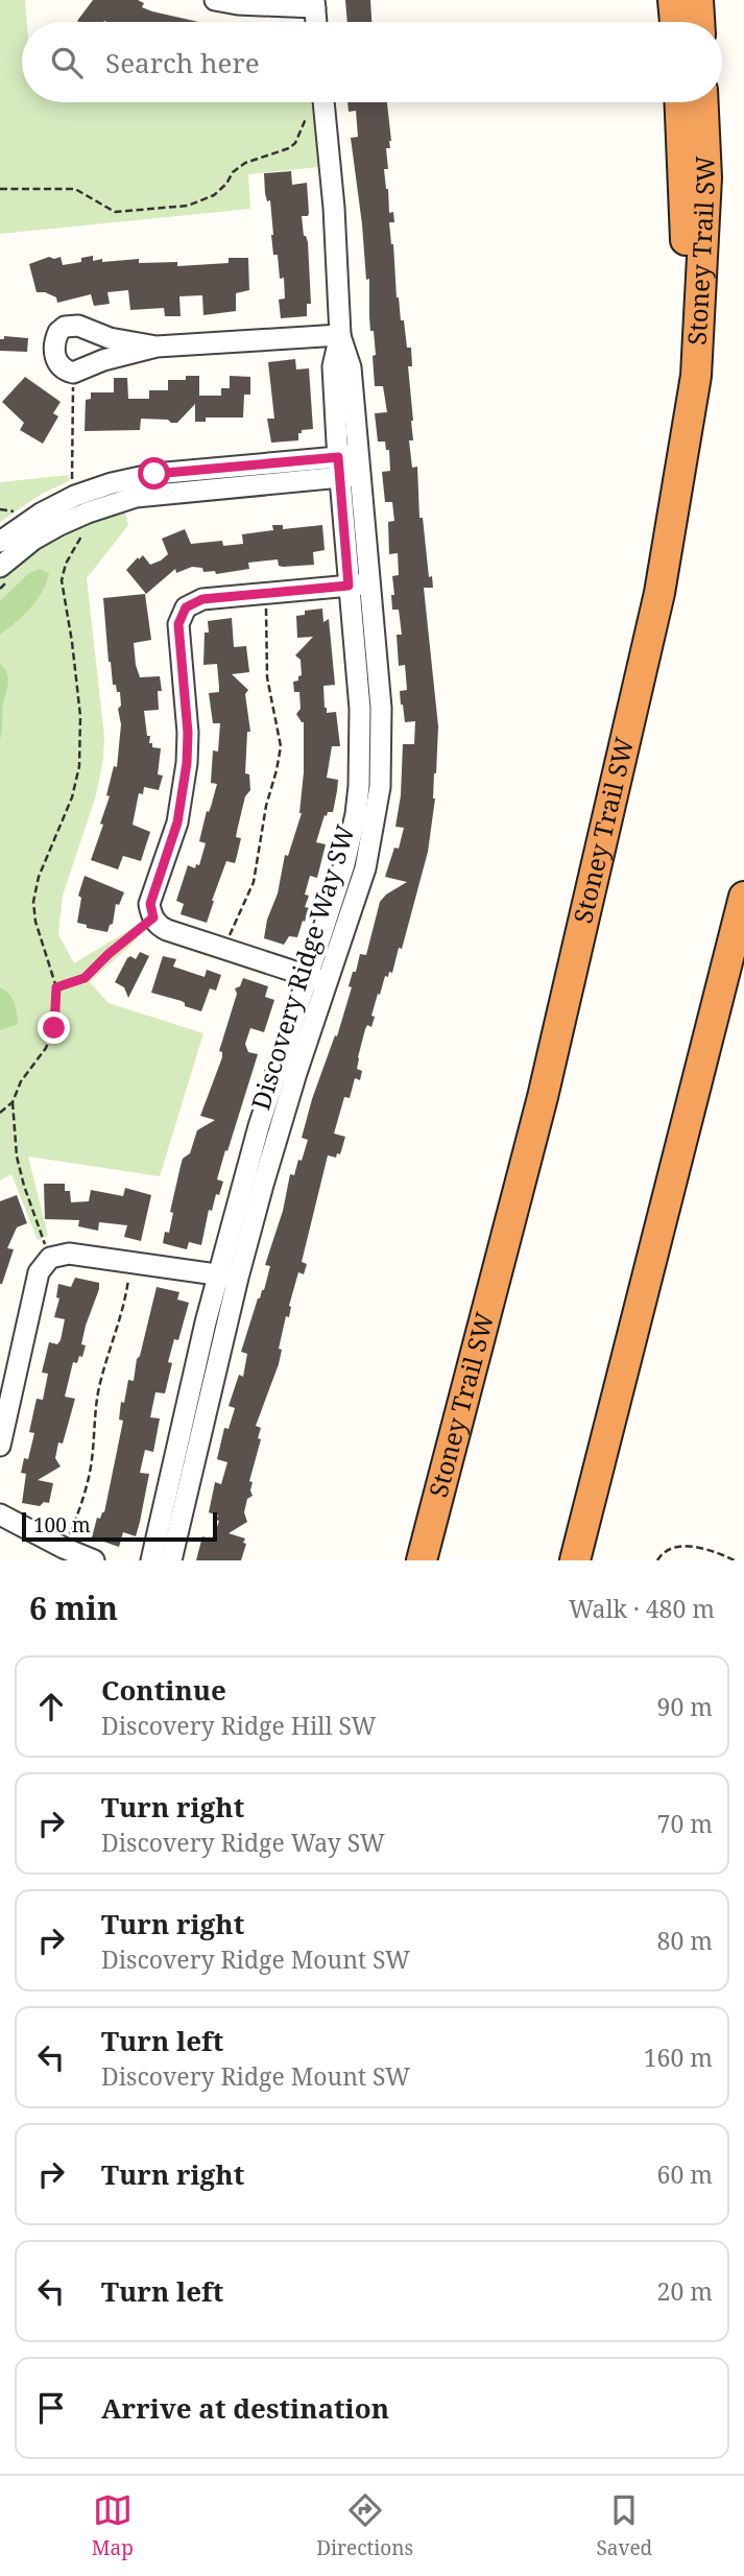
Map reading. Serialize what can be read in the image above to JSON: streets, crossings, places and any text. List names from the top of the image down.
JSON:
{
  "streets": {
    "highway": ["Stoney Trail SW"],
    "street": ["Discovery Ridge Way SW"]
  },
  "scale_bar": "100 m",
  "page": {
    "search": "Search here",
    "scale": "100 m",
    "heading": ["6 min", "Walk · 480 m"],
    "list": [
      ["Continue", "Discovery Ridge Hill SW", "90 m"],
      ["Turn right", "Discovery Ridge Way SW", "70 m"],
      ["Turn right", "Discovery Ridge Mount SW", "80 m"],
      ["Turn left", "Discovery Ridge Mount SW", "160 m"],
      ["Turn right", "60 m"],
      ["Turn left", "20 m"],
      "Arrive at destination"
    ],
    "nav": ["Map", "Directions", "Saved"]
  }
}
